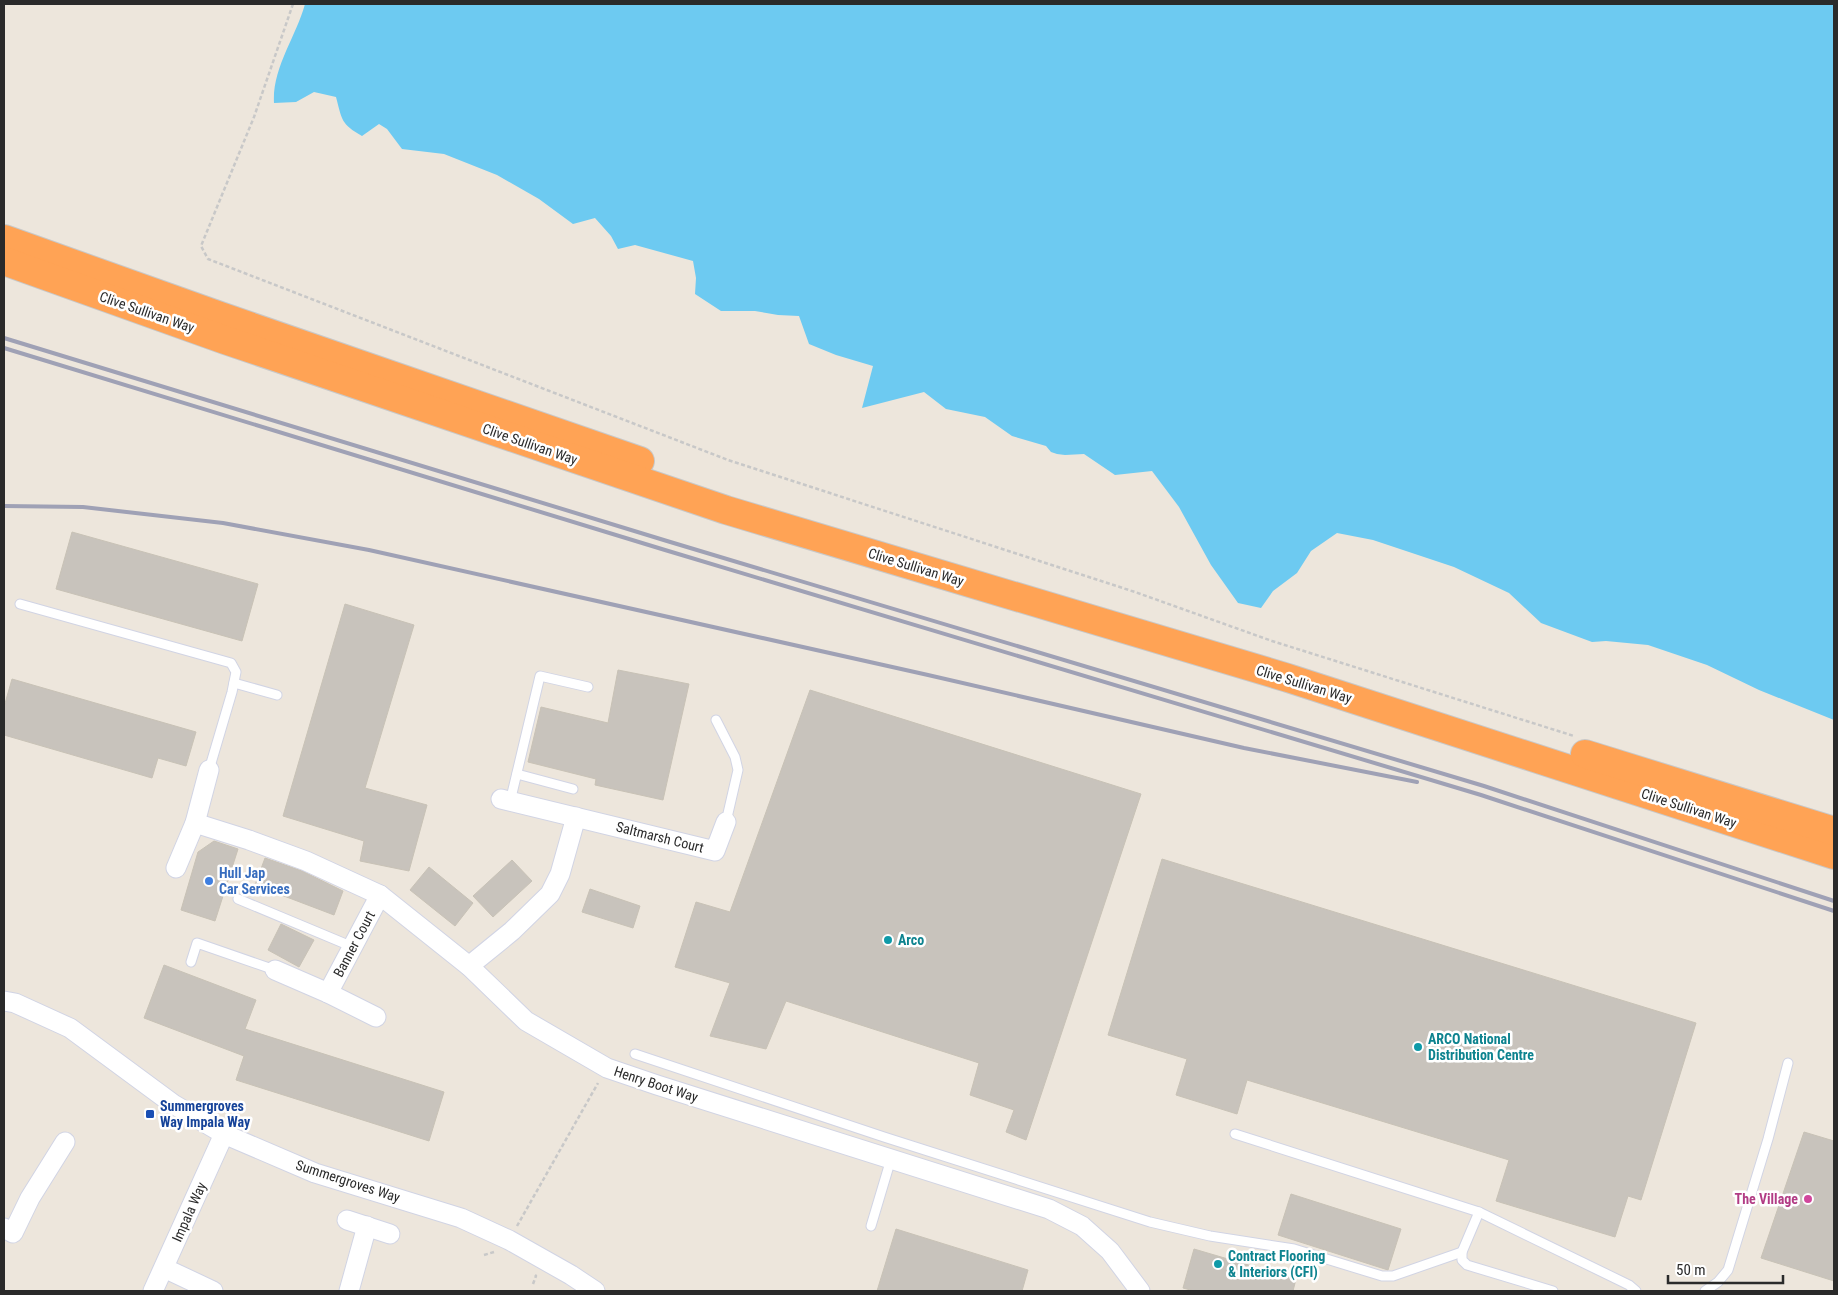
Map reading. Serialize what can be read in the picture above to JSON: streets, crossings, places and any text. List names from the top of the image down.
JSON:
{
  "streets": {
    "highway": ["Clive Sullivan Way"],
    "street": [
      "Saltmarsh Court",
      "Banner Court",
      "Henry Boot Way",
      "Summergroves Way",
      "Impala Way"
    ]
  },
  "crossings": [
    ["Banner Court", "Henry Boot Way"],
    ["Summergroves Way", "Impala Way"]
  ],
  "places": {
    "other": [
      "Hull Jap Car Services",
      "Arco",
      "ARCO National Distribution Centre",
      "The Village",
      "Contract Flooring & Interiors (CFI)"
    ],
    "transit": ["Summergroves Way Impala Way"]
  },
  "scale_bar": "50 m"
}
